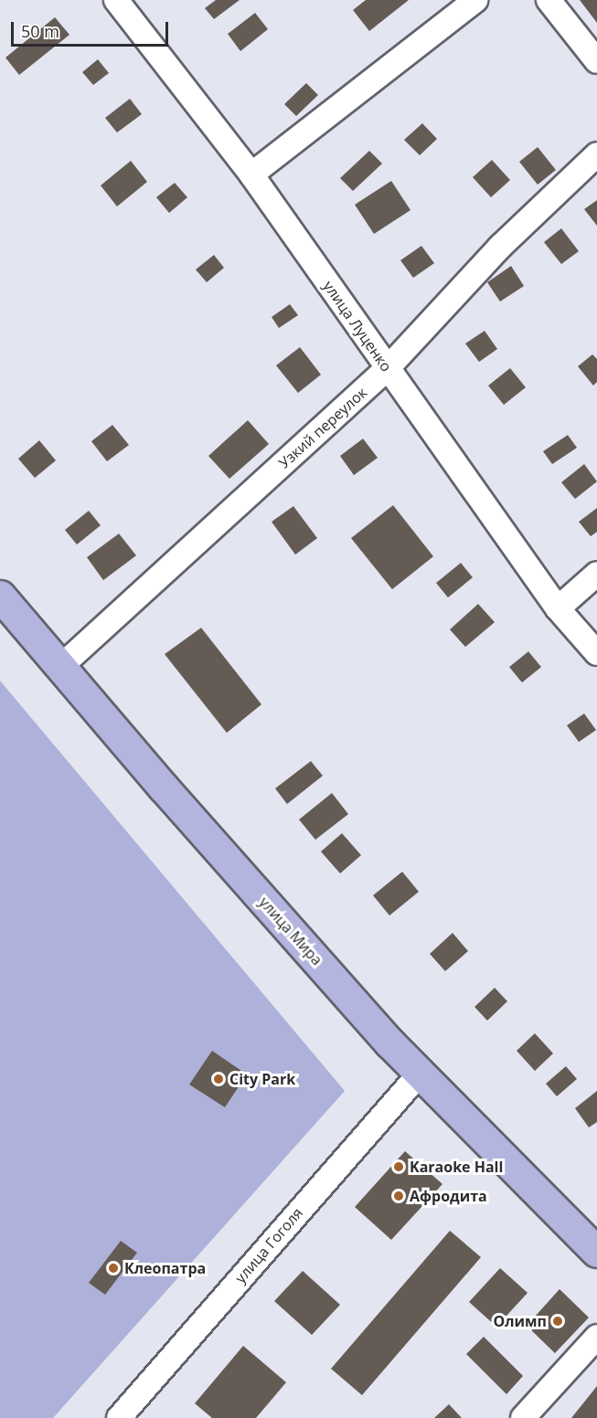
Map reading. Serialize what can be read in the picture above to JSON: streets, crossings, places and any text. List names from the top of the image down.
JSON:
{
  "streets": {
    "main road": ["улица Мира"],
    "street": ["улица Луценко", "Узкий переулок", "улица Гоголя"]
  },
  "crossings": [
    ["улица Луценко", "Узкий переулок"],
    ["Узкий переулок", "улица Мира"],
    ["улица Мира", "улица Гоголя"]
  ],
  "places": [
    "City Park",
    "Karaoke Hall",
    "Афродита",
    "Клеопатра",
    "Олимп"
  ],
  "scale_bar": "50 m"
}
